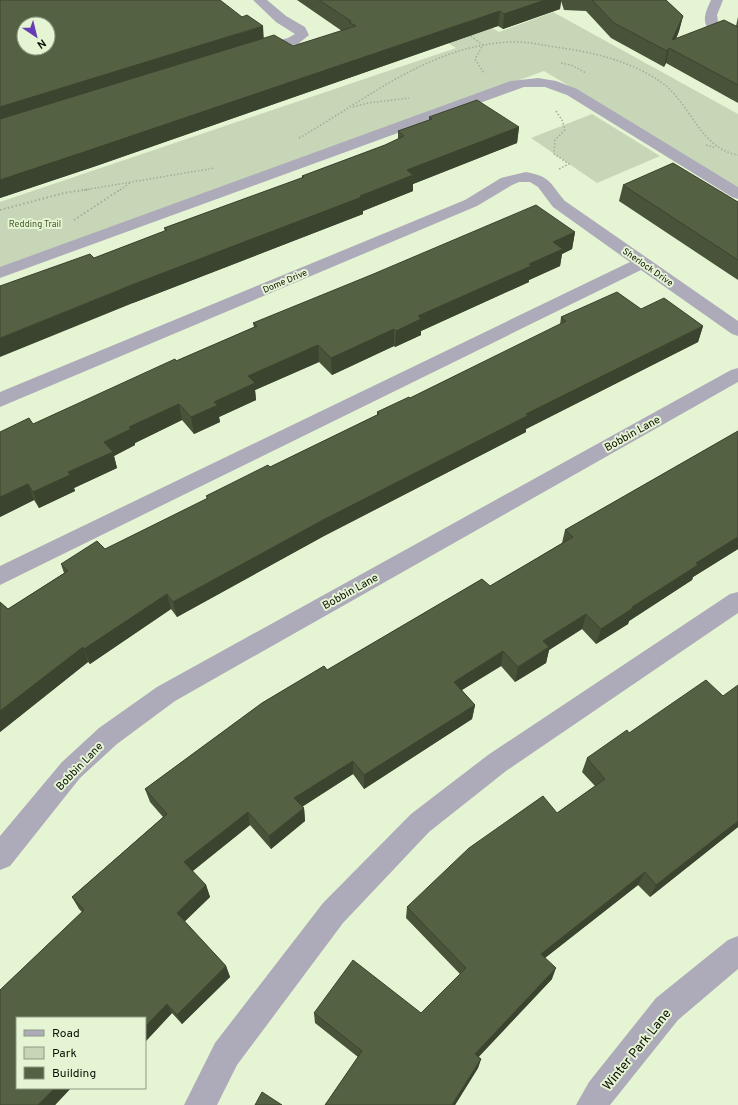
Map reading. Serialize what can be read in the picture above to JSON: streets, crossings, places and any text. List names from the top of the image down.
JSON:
{
  "streets": {
    "street": [
      "Sherlock Drive",
      "Dome Drive",
      "Bobbin Lane",
      "Winter Park Lane"
    ]
  },
  "crossings": [
    ["Sherlock Drive", "Dome Drive"]
  ],
  "parks": ["Redding Trail"],
  "legend": ["Road", "Park", "Building"],
  "north": "bottom right"
}
